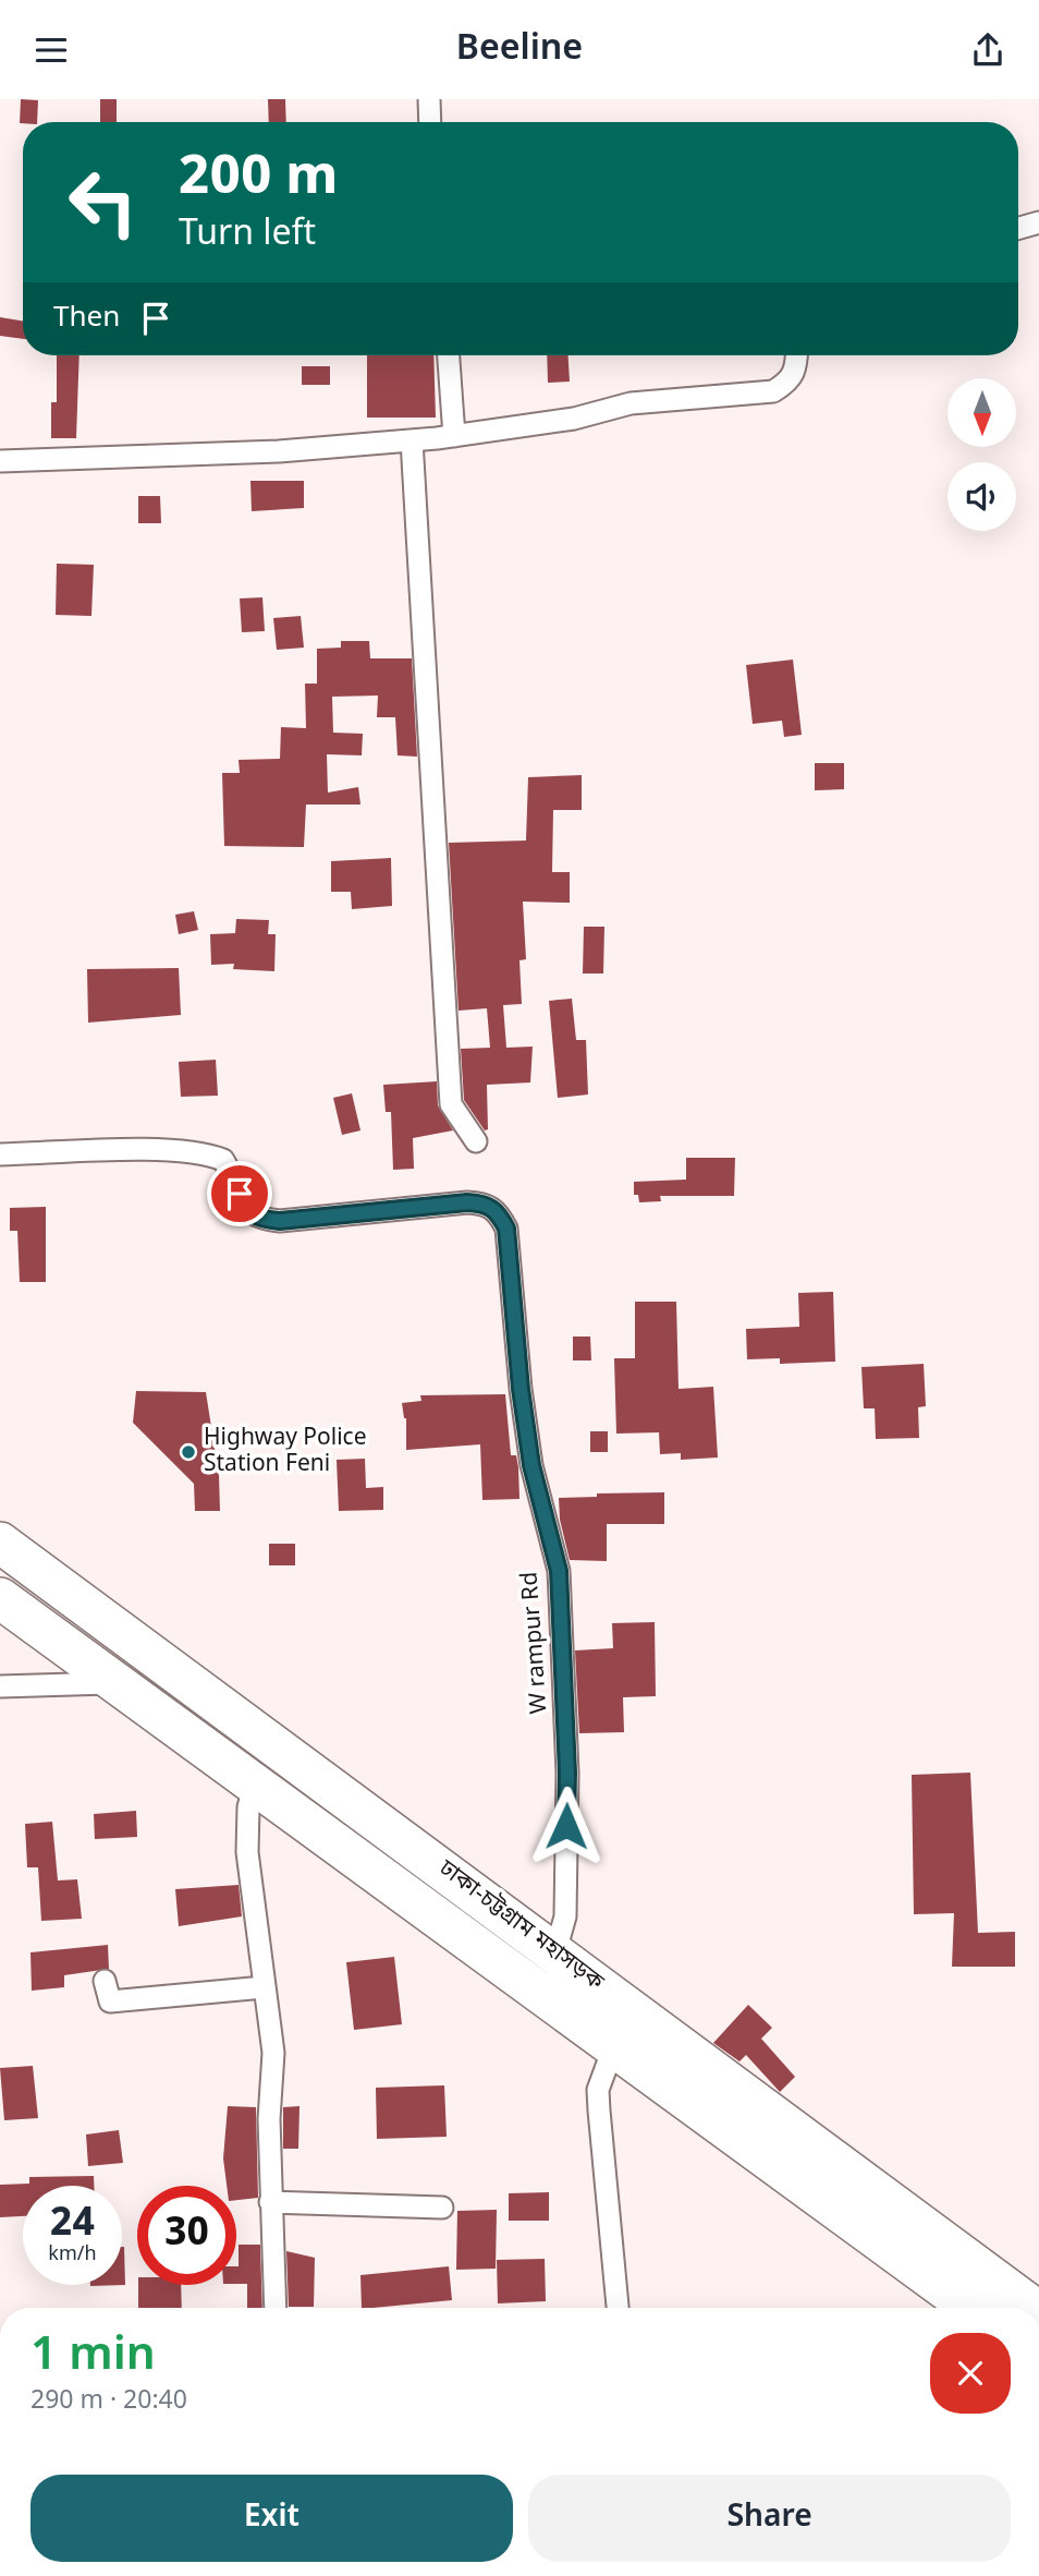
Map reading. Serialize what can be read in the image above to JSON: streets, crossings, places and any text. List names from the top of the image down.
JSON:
{
  "streets": {
    "highway": ["ঢাকা-চট্টগ্রাম মহাসড়ক"],
    "street": ["W rampur Rd"]
  },
  "crossings": [
    ["W rampur Rd", "ঢাকা-চট্টগ্রাম মহাসড়ক"]
  ],
  "places": ["Highway Police Station Feni"],
  "north": "bottom",
  "page": {
    "header": "Beeline",
    "turn": ["200 m", "Turn left"],
    "then": "Then",
    "speed": "24 km/h",
    "limit": "30",
    "heading": ["1 min", "290 m · 20:40"],
    "buttons": ["Exit", "Share"]
  }
}
